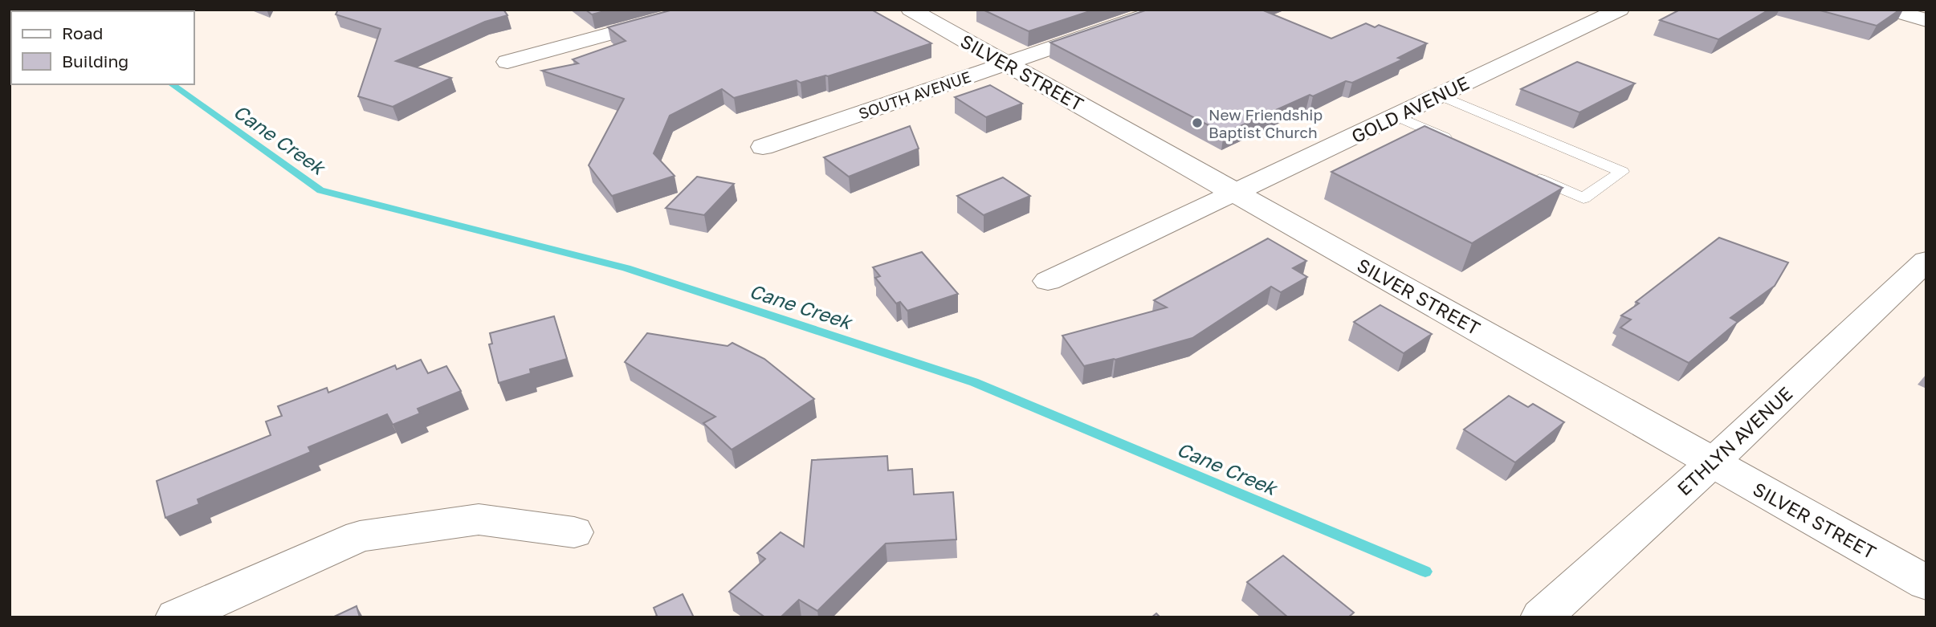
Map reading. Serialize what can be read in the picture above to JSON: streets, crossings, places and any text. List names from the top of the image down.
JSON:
{
  "streets": {
    "street": [
      "SILVER STREET",
      "SOUTH AVENUE",
      "GOLD AVENUE",
      "ETHLYN AVENUE"
    ]
  },
  "crossings": [
    ["SILVER STREET", "SOUTH AVENUE"],
    ["SILVER STREET", "GOLD AVENUE"],
    ["SILVER STREET", "ETHLYN AVENUE"]
  ],
  "water": ["Cane Creek"],
  "places": ["New Friendship Baptist Church"],
  "legend": ["Road", "Building"]
}
